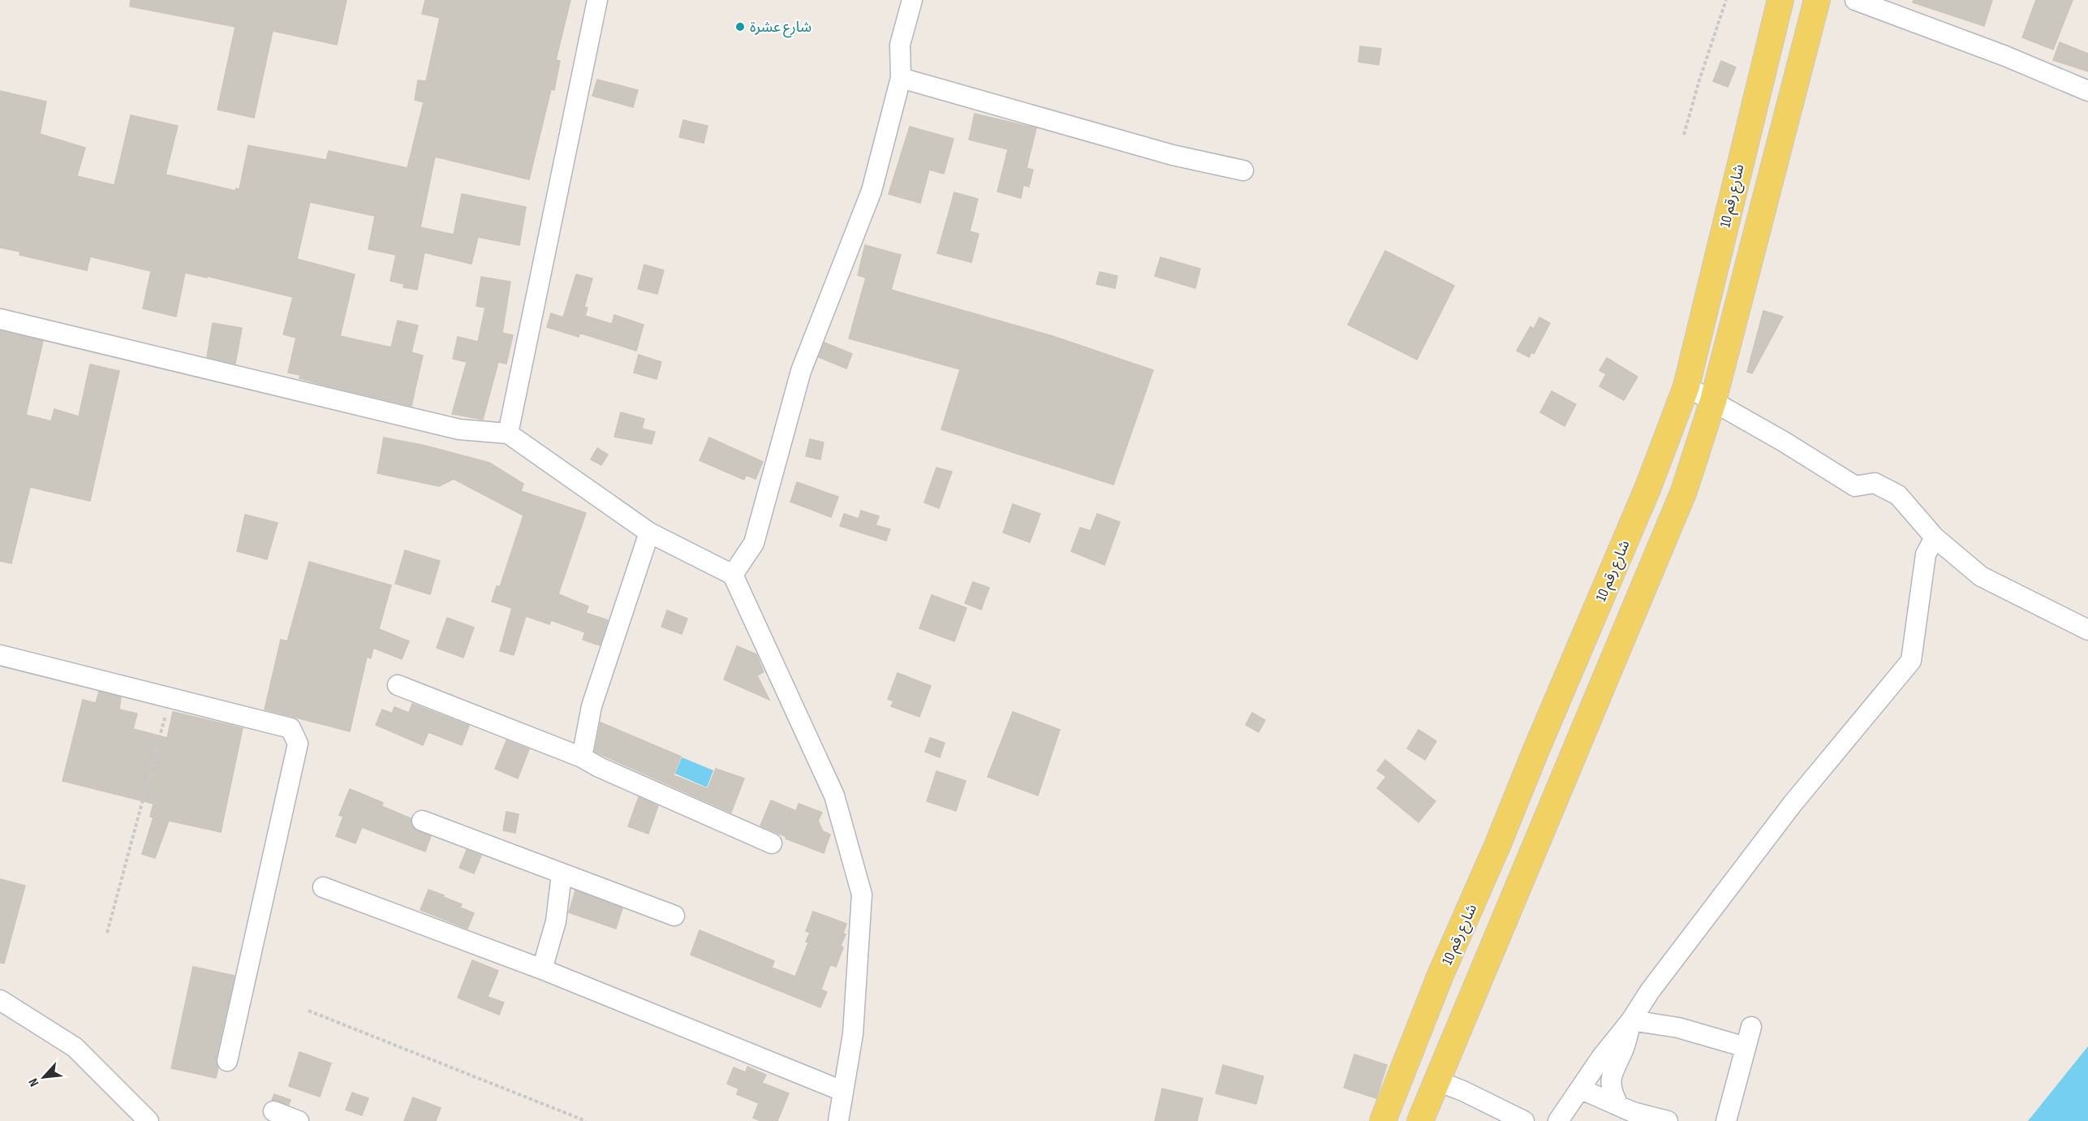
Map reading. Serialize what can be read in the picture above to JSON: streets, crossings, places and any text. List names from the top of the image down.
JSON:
{
  "streets": {
    "main road": ["شارع رقم 10"]
  },
  "places": ["شارع عشرة"],
  "north": "bottom left"
}
